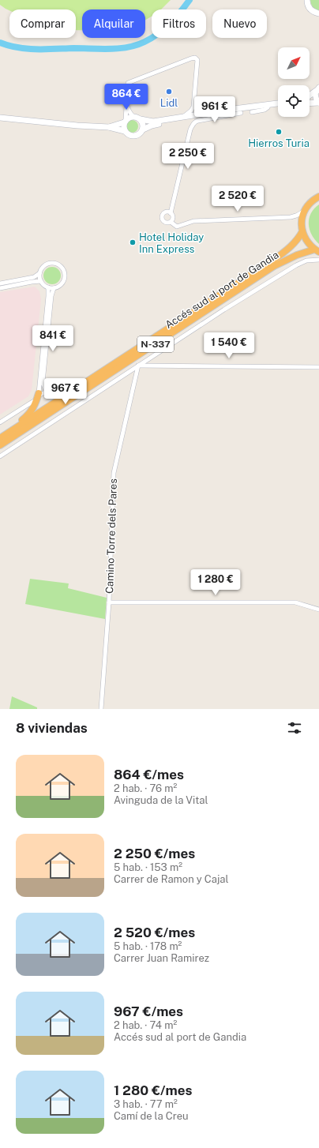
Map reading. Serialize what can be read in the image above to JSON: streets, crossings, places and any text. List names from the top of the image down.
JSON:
{
  "streets": {
    "highway": ["Accés sud al port de Gandia", "N-337"],
    "street": ["Camino Torre dels Pares"]
  },
  "places": ["Lidl", "Hierros Turia", "Hotel Holiday Inn Express"],
  "north": "top right",
  "page": {
    "chip": [
      "Comprar",
      "Alquilar",
      "Filtros",
      "Nuevo"
    ],
    "price": [
      "864 €",
      "961 €",
      "2 250 €",
      "2 520 €",
      "841 €",
      "1 540 €",
      "967 €",
      "1 280 €"
    ],
    "heading": "8 viviendas",
    "list": [
      {
        "name": "864 €/mes",
        "note": "2 hab. · 76 m² · Avinguda de la Vital"
      },
      {
        "name": "2 250 €/mes",
        "note": "5 hab. · 153 m² · Carrer de Ramon y Cajal"
      },
      {
        "name": "2 520 €/mes",
        "note": "5 hab. · 178 m² · Carrer Juan Ramirez"
      },
      {
        "name": "967 €/mes",
        "note": "2 hab. · 74 m² · Accés sud al port de Gandia"
      },
      {
        "name": "1 280 €/mes",
        "note": "3 hab. · 77 m² · Camí de la Creu"
      }
    ]
  }
}
